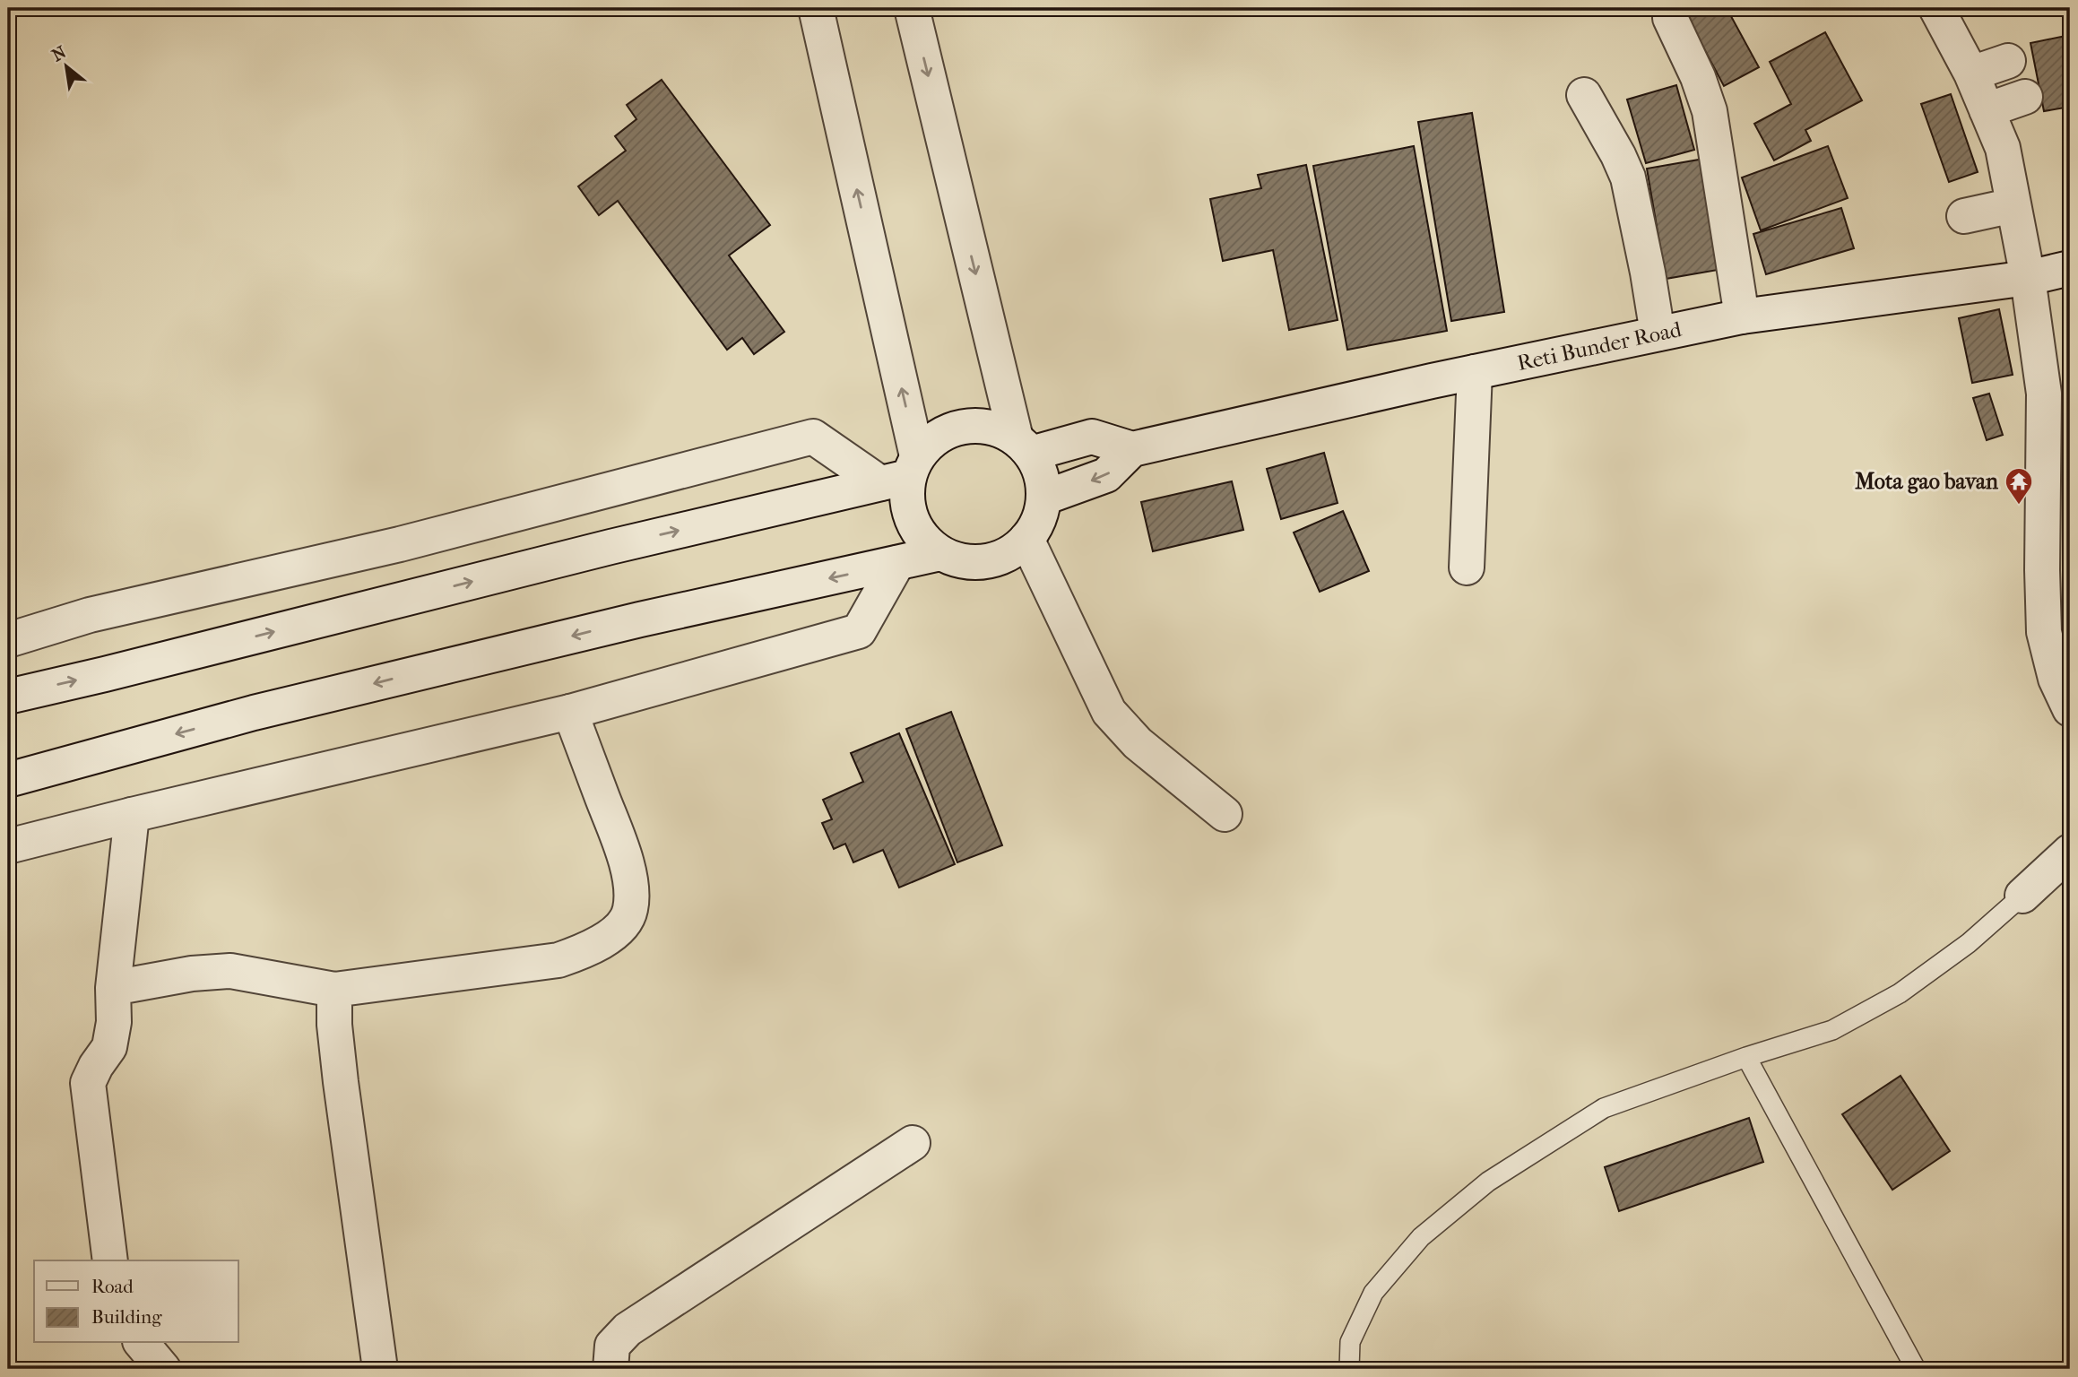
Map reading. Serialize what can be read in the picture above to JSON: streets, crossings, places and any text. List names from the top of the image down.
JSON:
{
  "streets": {
    "street": ["Reti Bunder Road"]
  },
  "places": {
    "temple": ["Mota gao bavan"]
  },
  "legend": ["Road", "Building"],
  "north": "top left"
}
